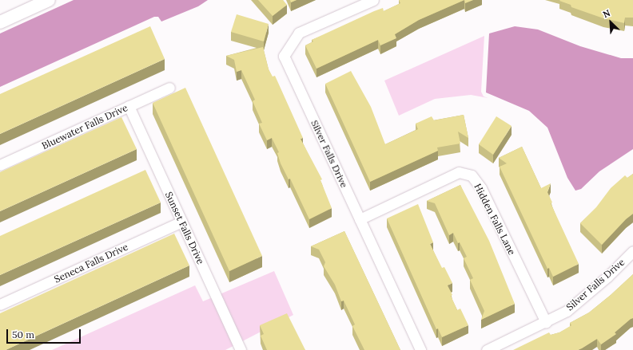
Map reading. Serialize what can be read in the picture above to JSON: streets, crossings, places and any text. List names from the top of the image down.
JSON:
{
  "streets": {
    "street": [
      "Bluewater Falls Drive",
      "Silver Falls Drive",
      "Hidden Falls Lane",
      "Sunset Falls Drive",
      "Seneca Falls Drive"
    ]
  },
  "crossings": [
    ["Bluewater Falls Drive", "Sunset Falls Drive"],
    ["Silver Falls Drive", "Hidden Falls Lane"],
    ["Sunset Falls Drive", "Seneca Falls Drive"]
  ],
  "scale_bar": "50 m",
  "north": "top left"
}
